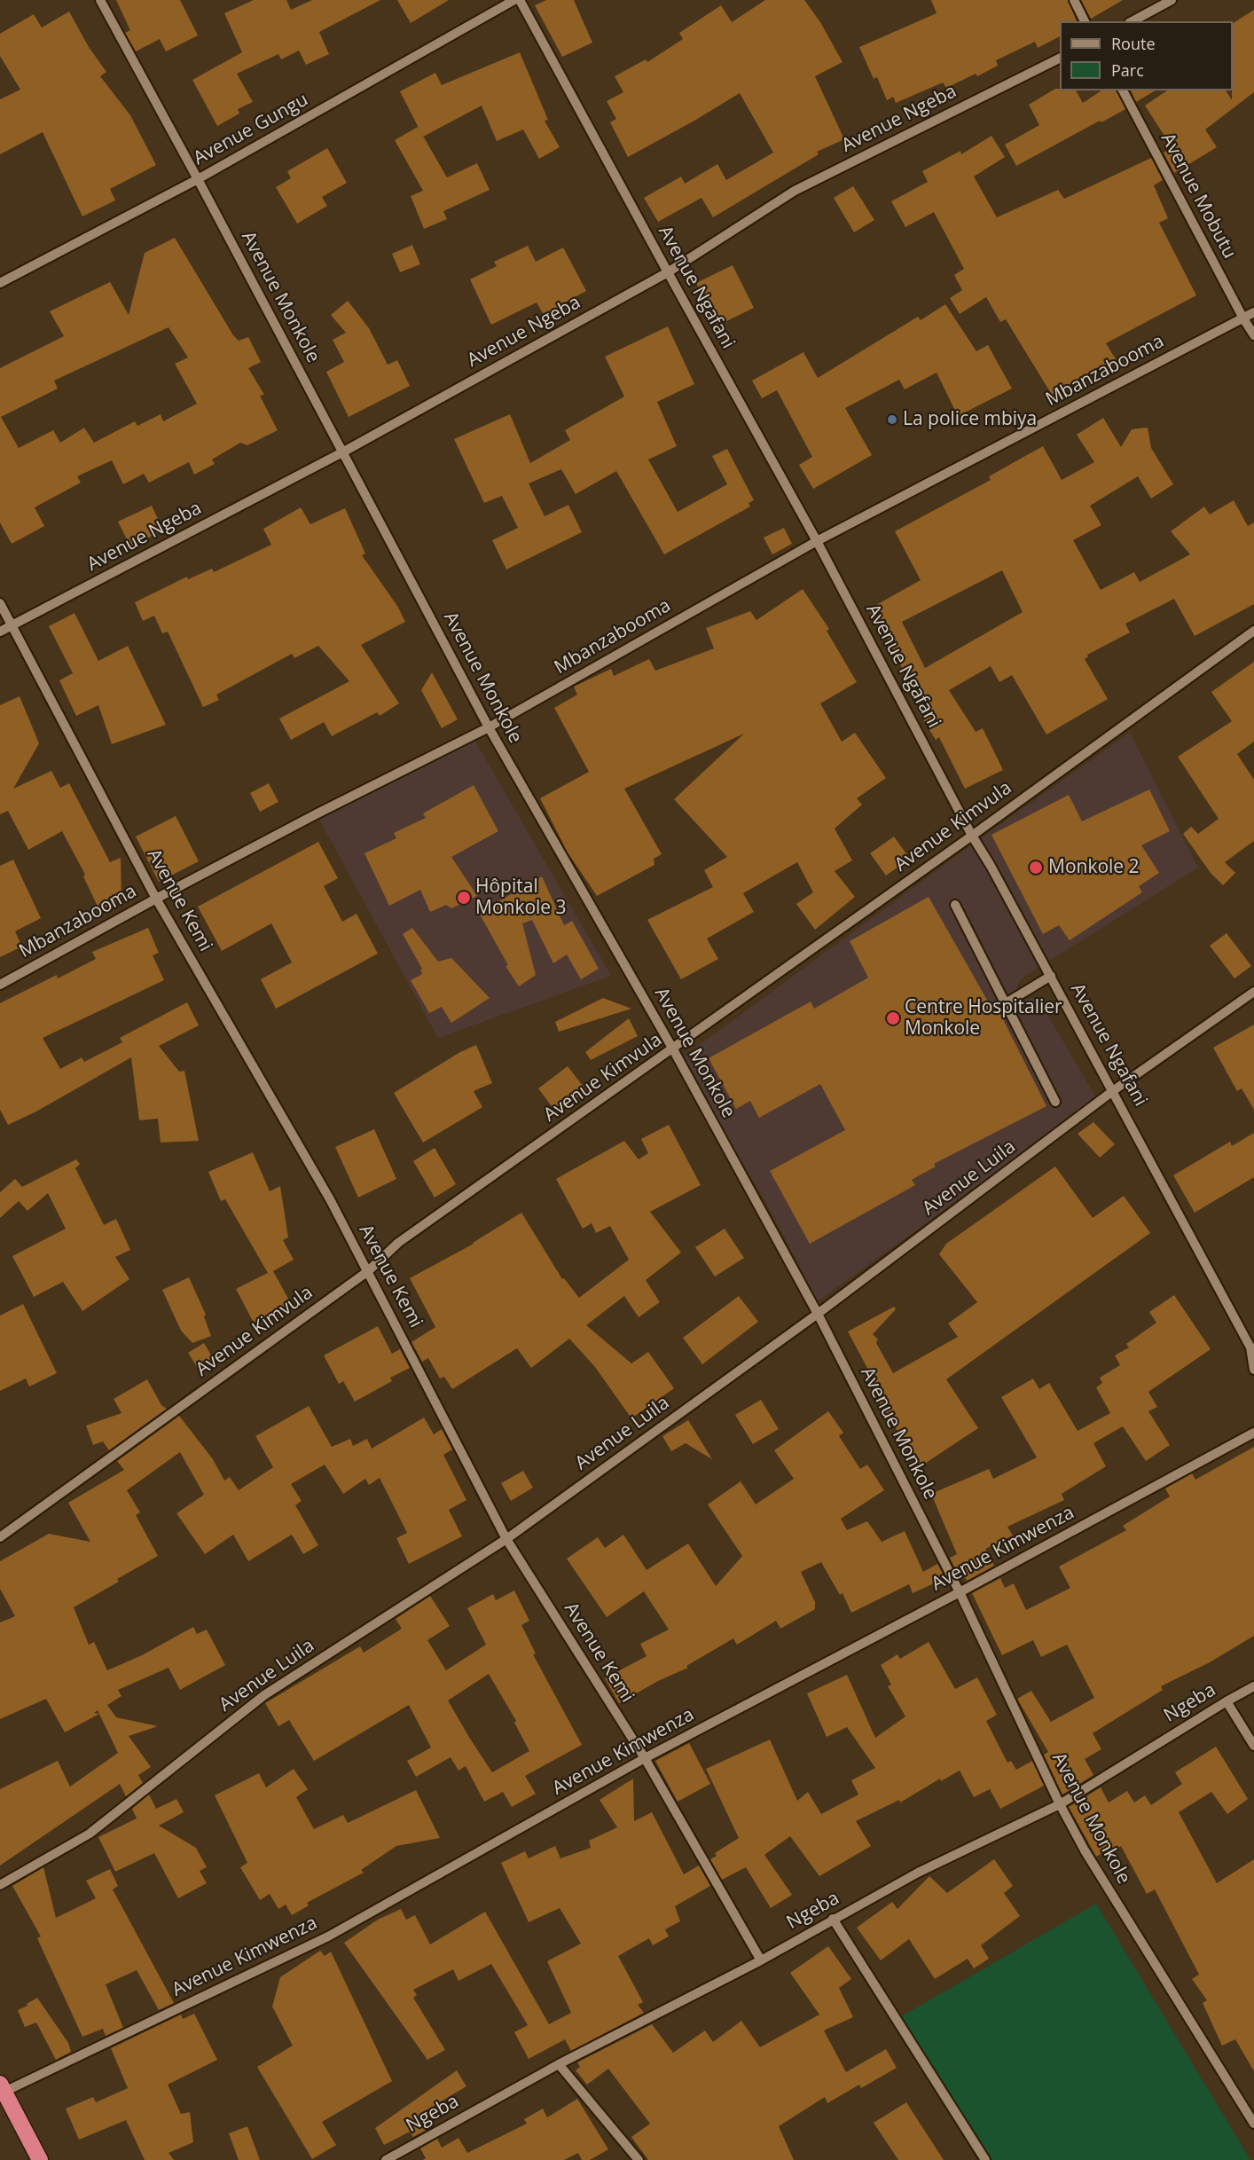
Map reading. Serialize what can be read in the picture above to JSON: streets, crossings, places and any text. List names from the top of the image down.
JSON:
{
  "streets": {
    "street": [
      "Avenue Ngeba",
      "Avenue Gungu",
      "Avenue Mobutu",
      "Avenue Ngafani",
      "Avenue Monkole",
      "Mbanzabooma",
      "Avenue Kimvula",
      "Avenue Kemi",
      "Avenue Luila",
      "Avenue Kimwenza",
      "Ngeba"
    ]
  },
  "crossings": [
    ["Avenue Ngeba", "Avenue Ngafani"],
    ["Avenue Ngeba", "Avenue Monkole"],
    ["Avenue Ngeba", "Avenue Kemi"],
    ["Avenue Gungu", "Avenue Monkole"],
    ["Avenue Mobutu", "Mbanzabooma"],
    ["Avenue Ngafani", "Mbanzabooma"],
    ["Avenue Ngafani", "Avenue Kimvula"],
    ["Avenue Ngafani", "Avenue Luila"],
    ["Avenue Monkole", "Mbanzabooma"],
    ["Avenue Monkole", "Avenue Kimvula"],
    ["Avenue Monkole", "Avenue Luila"],
    ["Avenue Monkole", "Avenue Kimwenza"],
    ["Avenue Monkole", "Ngeba"],
    ["Mbanzabooma", "Avenue Kemi"],
    ["Avenue Kimvula", "Avenue Kemi"],
    ["Avenue Kemi", "Avenue Luila"],
    ["Avenue Kemi", "Avenue Kimwenza"],
    ["Avenue Kemi", "Ngeba"]
  ],
  "places": [
    "La police mbiya",
    "Monkole 2",
    "Hôpital Monkole 3",
    "Centre Hospitalier Monkole"
  ],
  "legend": ["Route", "Parc"]
}
